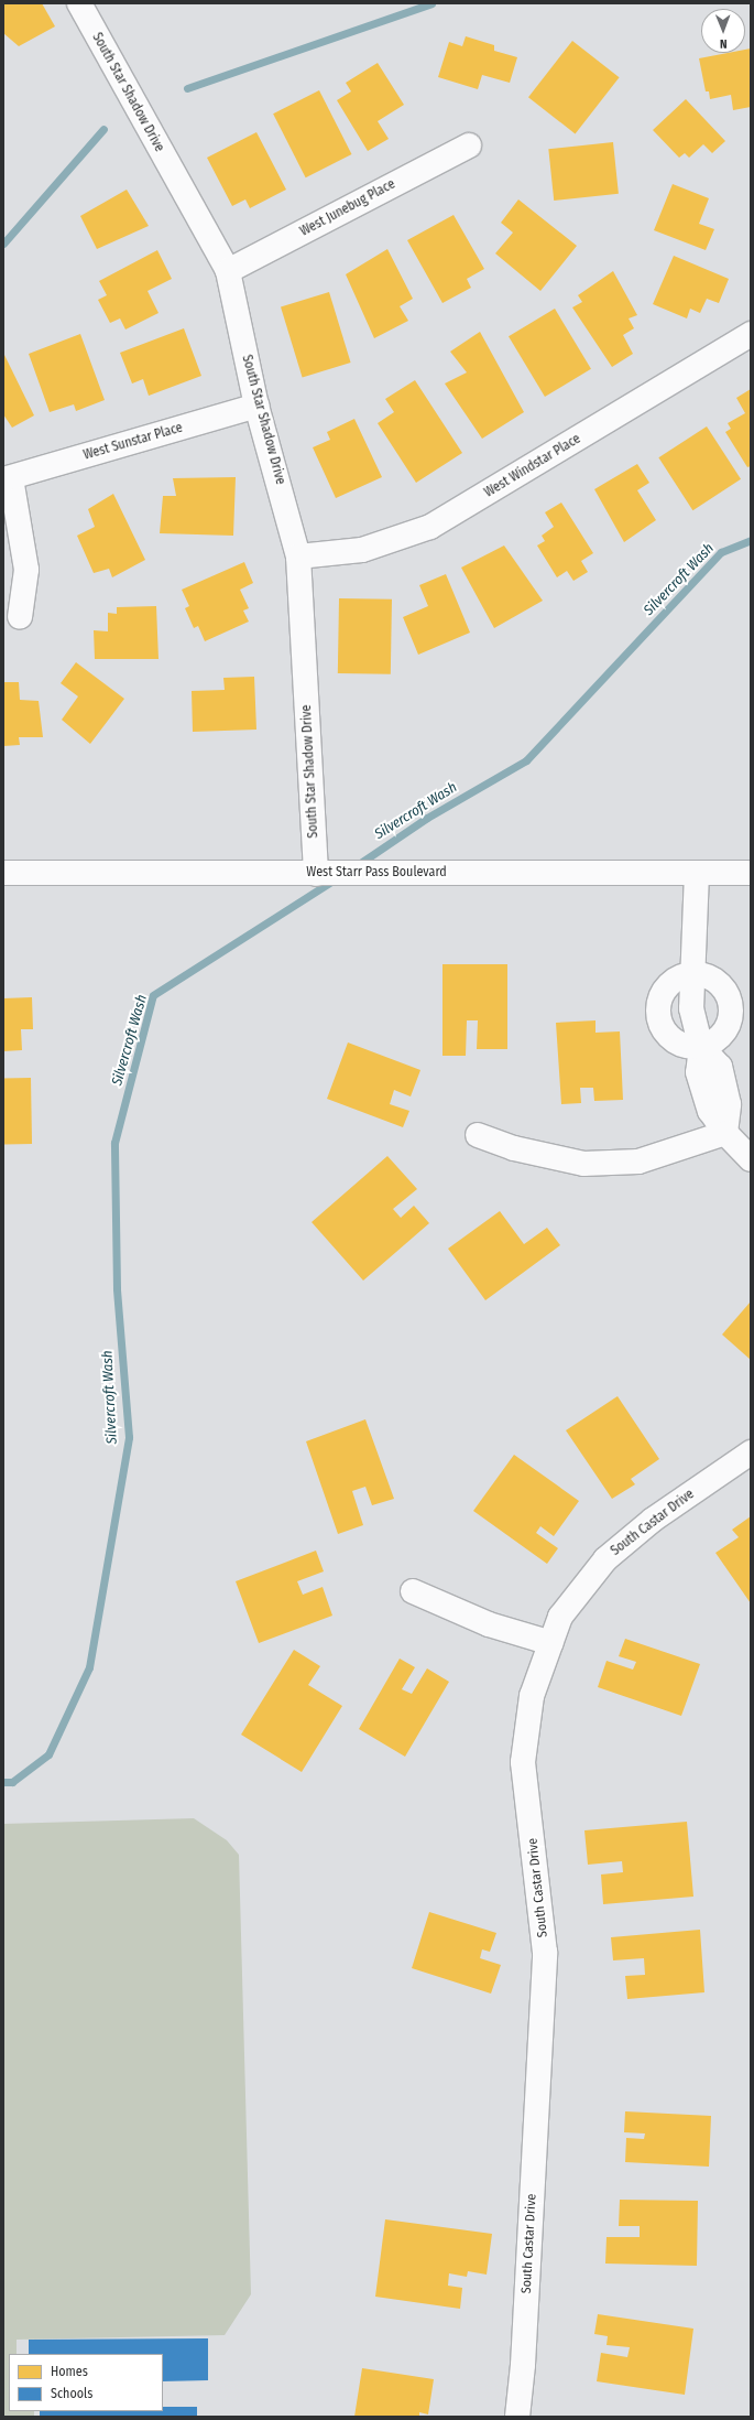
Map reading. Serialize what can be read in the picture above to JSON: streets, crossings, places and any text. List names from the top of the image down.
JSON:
{
  "streets": {
    "street": [
      "South Star Shadow Drive",
      "West Junebug Place",
      "West Sunstar Place",
      "West Windstar Place",
      "West Starr Pass Boulevard",
      "South Castar Drive"
    ]
  },
  "crossings": [
    ["South Star Shadow Drive", "West Junebug Place"],
    ["South Star Shadow Drive", "West Sunstar Place"],
    ["South Star Shadow Drive", "West Windstar Place"],
    ["South Star Shadow Drive", "West Starr Pass Boulevard"]
  ],
  "water": ["Silvercroft Wash"],
  "legend": ["Homes", "Schools"],
  "north": "bottom"
}
